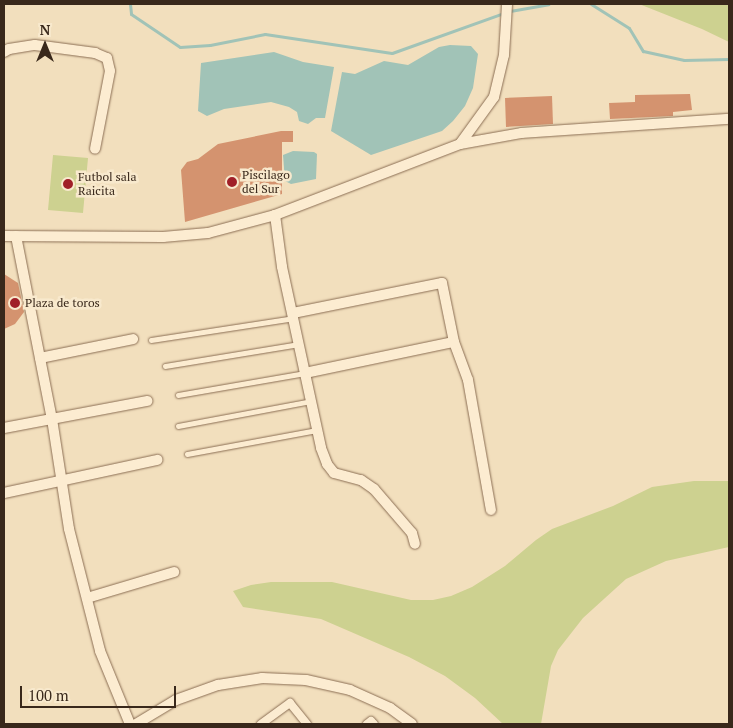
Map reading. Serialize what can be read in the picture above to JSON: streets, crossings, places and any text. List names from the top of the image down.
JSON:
{
  "places": ["Piscilago del Sur", "Futbol sala Raicita", "Plaza de toros"],
  "scale_bar": "100 m",
  "north": "top"
}
